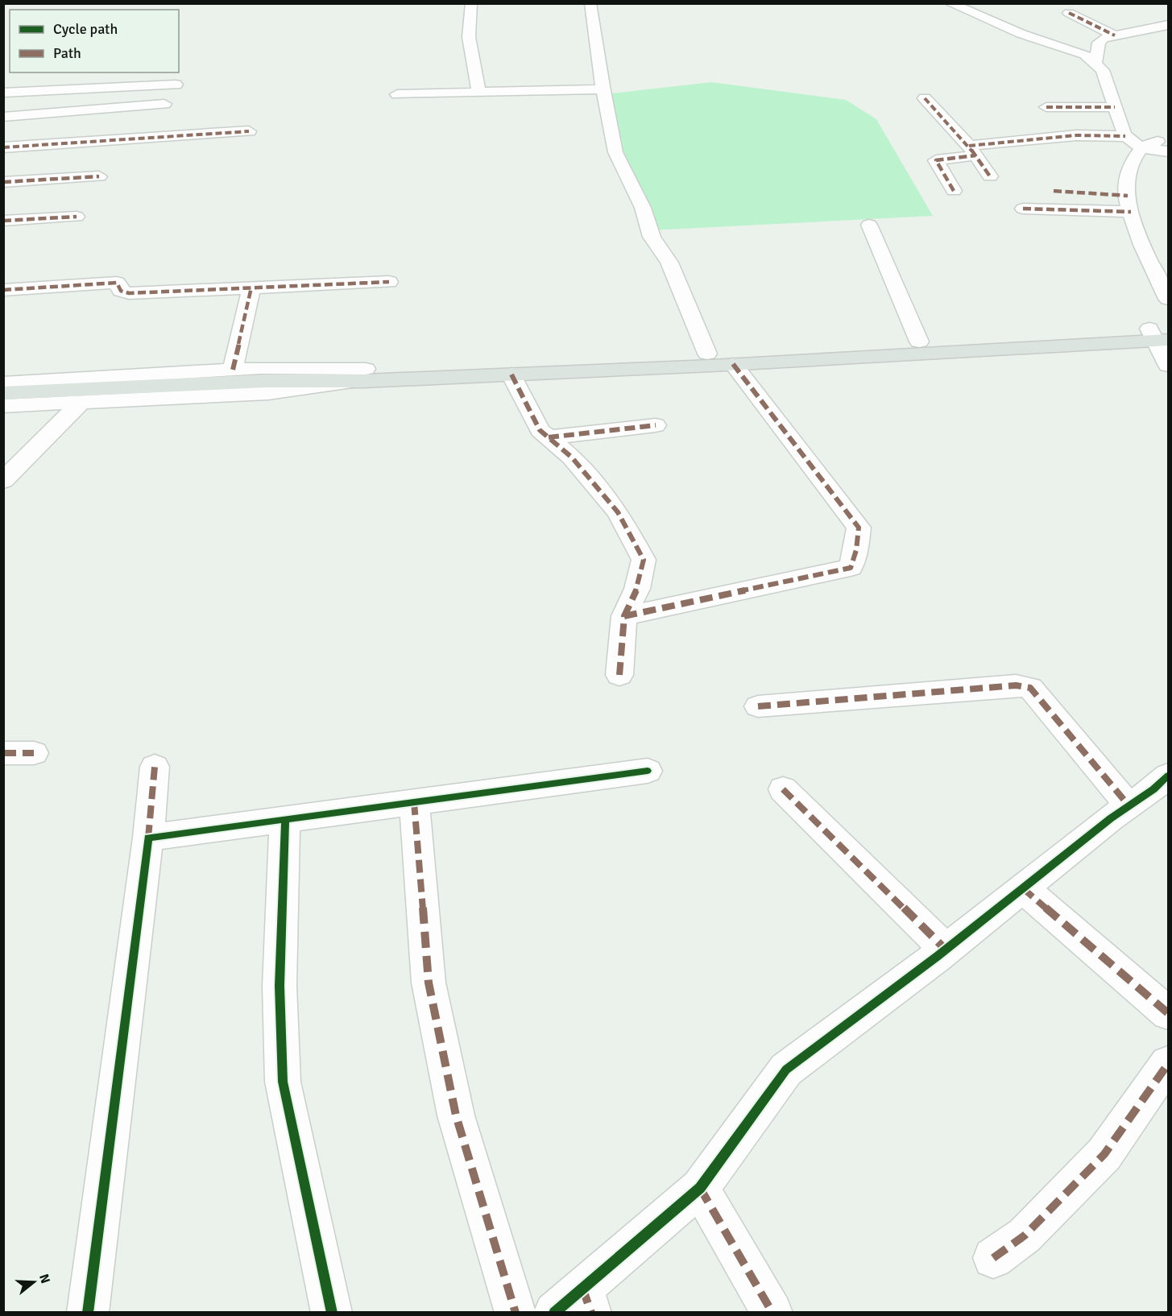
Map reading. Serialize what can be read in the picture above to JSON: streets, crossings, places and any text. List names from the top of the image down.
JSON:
{
  "legend": ["Cycle path", "Path"],
  "north": "right"
}
